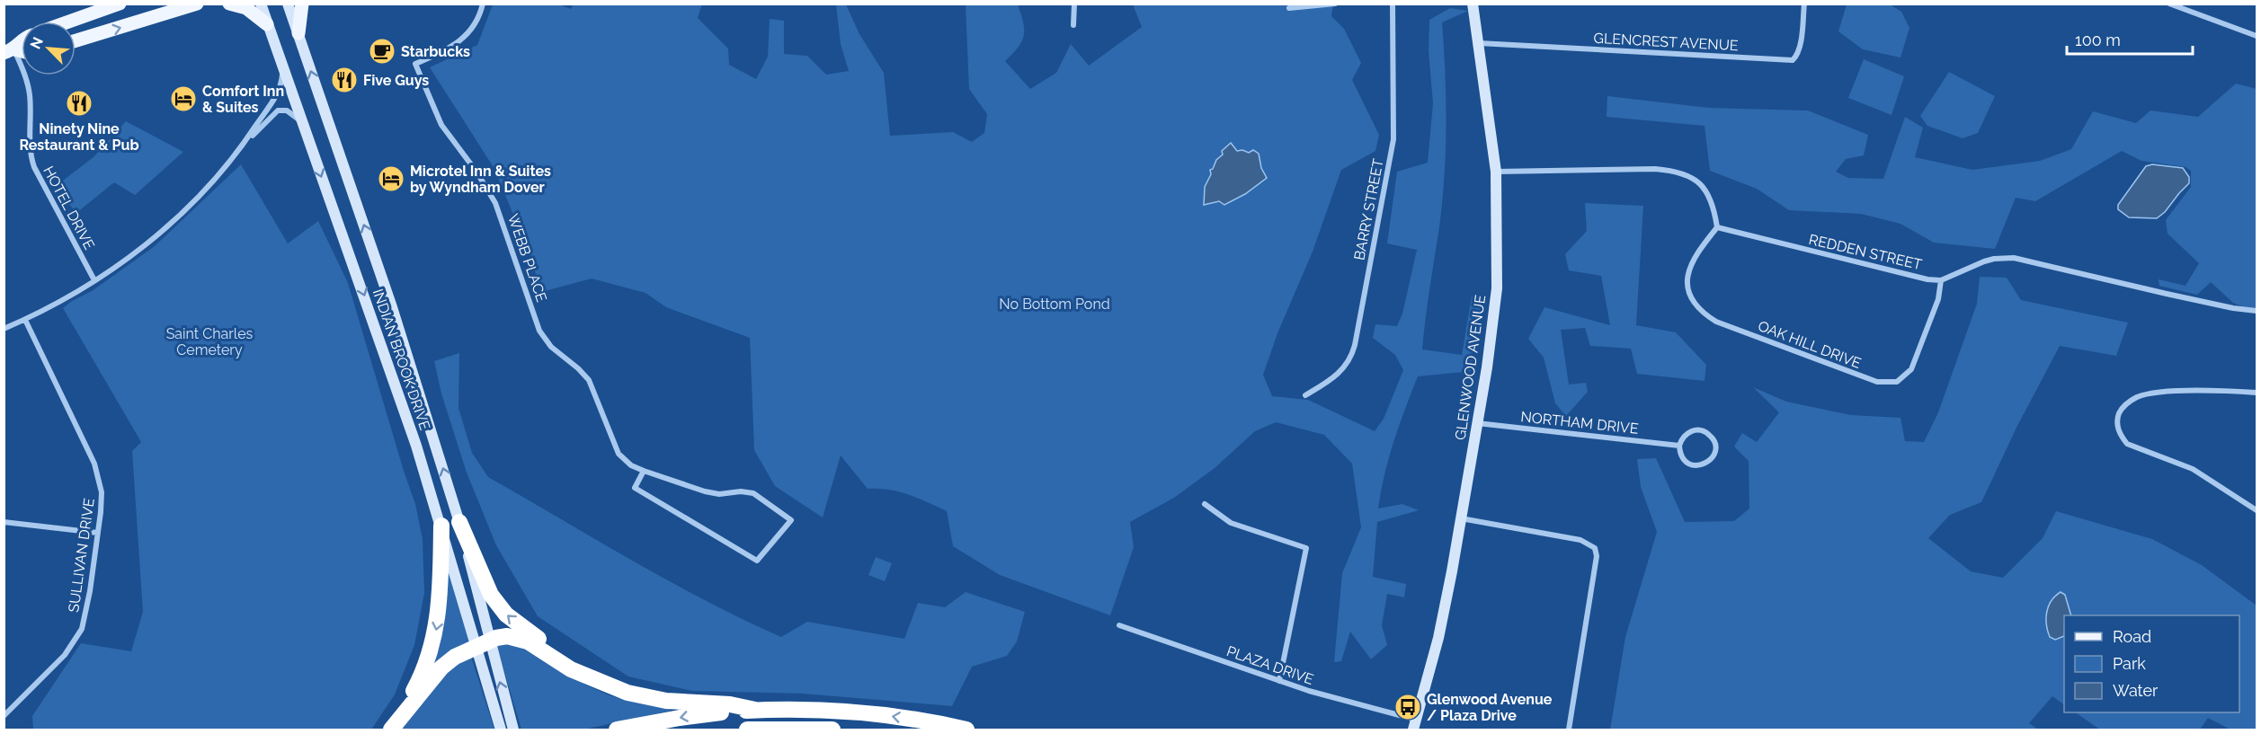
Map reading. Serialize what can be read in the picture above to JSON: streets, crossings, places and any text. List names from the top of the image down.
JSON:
{
  "streets": {
    "main road": ["INDIAN BROOK DRIVE", "GLENWOOD AVENUE"],
    "street": [
      "GLENCREST AVENUE",
      "HOTEL DRIVE",
      "BARRY STREET",
      "REDDEN STREET",
      "WEBB PLACE",
      "OAK HILL DRIVE",
      "NORTHAM DRIVE",
      "SULLIVAN DRIVE",
      "PLAZA DRIVE"
    ]
  },
  "crossings": [
    ["GLENCREST AVENUE", "GLENWOOD AVENUE"],
    ["REDDEN STREET", "OAK HILL DRIVE"],
    ["GLENWOOD AVENUE", "NORTHAM DRIVE"],
    ["GLENWOOD AVENUE", "PLAZA DRIVE"]
  ],
  "parks": ["No Bottom Pond", "Saint Charles Cemetery"],
  "places": {
    "cafe": ["Starbucks"],
    "restaurant": ["Five Guys", "Ninety Nine Restaurant & Pub"],
    "hotel": ["Comfort Inn & Suites", "Microtel Inn & Suites by Wyndham Dover"],
    "bus stop": ["Glenwood Avenue / Plaza Drive"]
  },
  "legend": ["Road", "Park", "Water"],
  "scale_bar": "100 m",
  "north": "top left"
}
